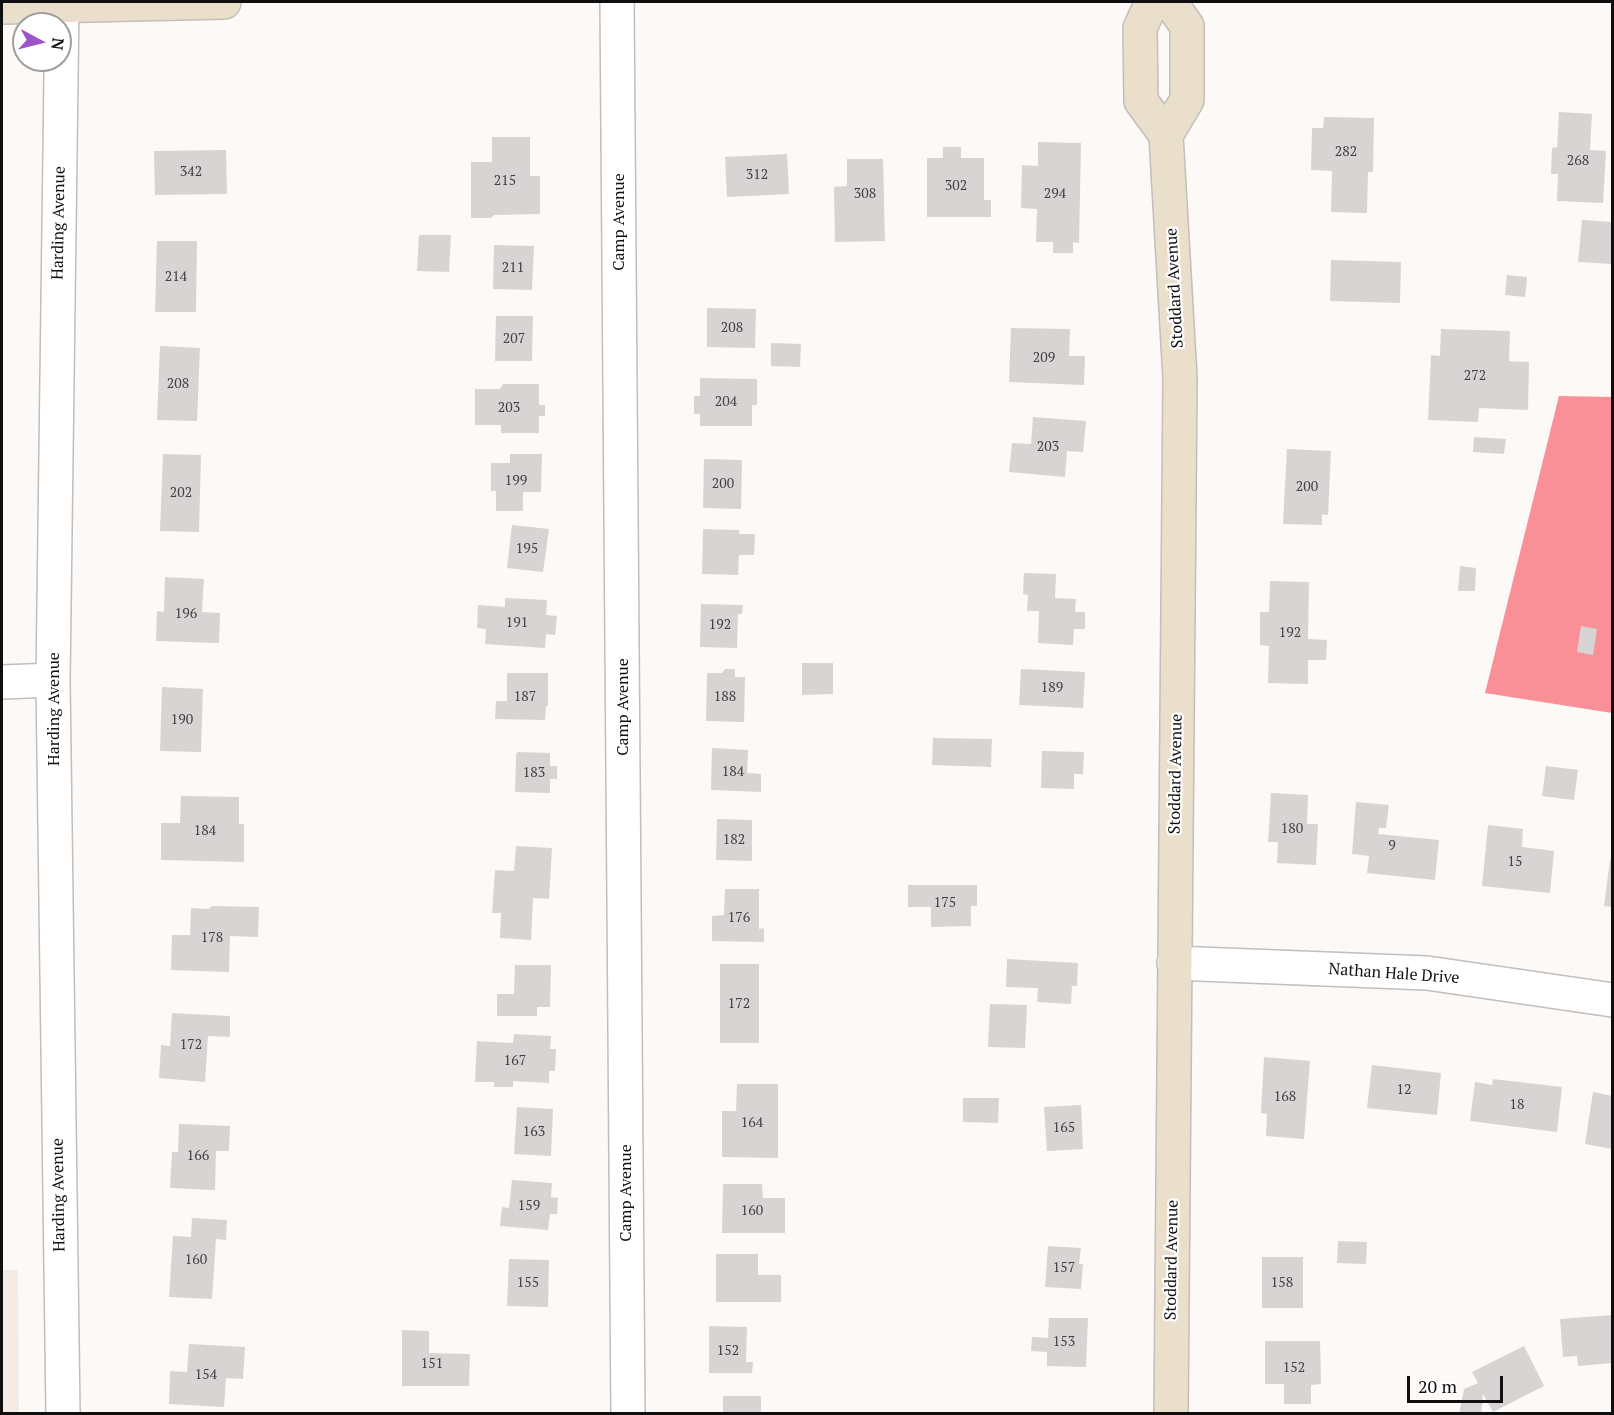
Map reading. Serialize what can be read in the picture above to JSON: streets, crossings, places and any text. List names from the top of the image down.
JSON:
{
  "streets": {
    "street": [
      "Camp Avenue",
      "Harding Avenue",
      "Stoddard Avenue",
      "Nathan Hale Drive"
    ]
  },
  "crossings": [
    ["Stoddard Avenue", "Nathan Hale Drive"]
  ],
  "house_numbers": [
    "282",
    "268",
    "342",
    "312",
    "215",
    "302",
    "308",
    "294",
    "211",
    "214",
    "208",
    "207",
    "209",
    "272",
    "208",
    "204",
    "203",
    "203",
    "199",
    "200",
    "200",
    "202",
    "195",
    "196",
    "191",
    "192",
    "192",
    "189",
    "187",
    "188",
    "190",
    "184",
    "183",
    "180",
    "184",
    "182",
    "9",
    "15",
    "175",
    "176",
    "178",
    "172",
    "172",
    "167",
    "12",
    "168",
    "18",
    "164",
    "165",
    "163",
    "166",
    "159",
    "160",
    "160",
    "157",
    "155",
    "158",
    "153",
    "152",
    "151",
    "152",
    "154"
  ],
  "scale_bar": "20 m",
  "north": "right"
}
